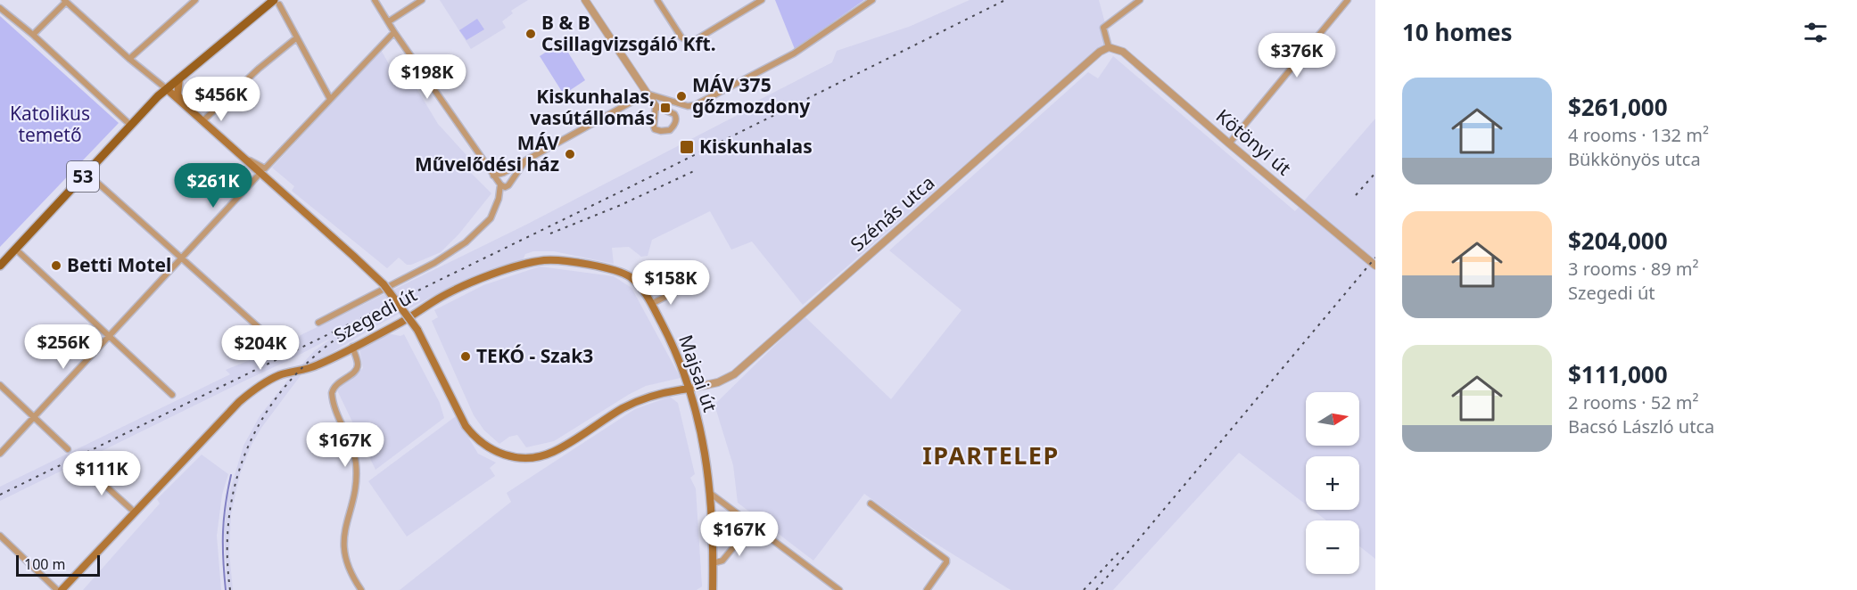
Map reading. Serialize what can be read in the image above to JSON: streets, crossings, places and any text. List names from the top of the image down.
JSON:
{
  "streets": {
    "main road": ["53", "Szegedi út", "Majsai út"],
    "street": ["Kötönyi út", "Szénás utca"]
  },
  "crossings": [
    ["Kötönyi út", "Szénás utca"],
    ["Szénás utca", "Majsai út"],
    ["Szegedi út", "Majsai út"]
  ],
  "districts": ["IPARTELEP"],
  "parks": ["Katolikus temető"],
  "places": {
    "other": [
      "B & B Csillagvizsgáló Kft.",
      "MÁV 375 gőzmozdony",
      "MÁV Művelődési ház",
      "Betti Motel",
      "TEKÓ - Szak3"
    ],
    "transit": ["Kiskunhalas, vasútállomás", "Kiskunhalas"]
  },
  "scale_bar": "100 m",
  "north": "right",
  "page": {
    "heading": "10 homes",
    "price": [
      "$376K",
      "$198K",
      "$456K",
      "$261K",
      "$158K",
      "$256K",
      "$204K",
      "$167K",
      "$111K",
      "$167K"
    ],
    "list": [
      {
        "name": "$261,000",
        "note": "4 rooms · 132 m² · Bükkönyös utca"
      },
      {
        "name": "$204,000",
        "note": "3 rooms · 89 m² · Szegedi út"
      },
      {
        "name": "$111,000",
        "note": "2 rooms · 52 m² · Bacsó László utca"
      }
    ],
    "map_buttons": ["+", "−"],
    "scale": "100 m"
  }
}
